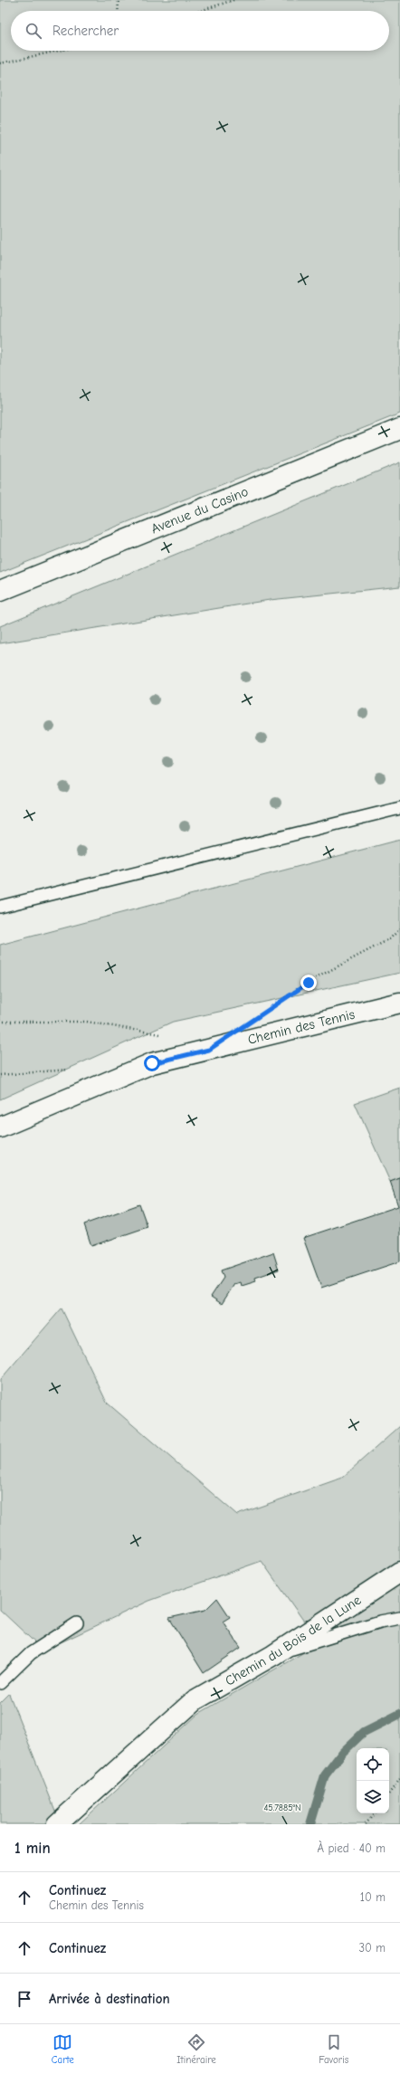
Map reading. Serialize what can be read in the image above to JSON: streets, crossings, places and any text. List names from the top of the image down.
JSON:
{
  "streets": {
    "street": ["Avenue du Casino", "Chemin des Tennis", "Chemin du Bois de la Lune"]
  },
  "page": {
    "search": "Rechercher",
    "heading": ["1 min", "À pied · 40 m"],
    "list": [
      ["Continuez", "Chemin des Tennis", "10 m"],
      ["Continuez", "30 m"],
      "Arrivée à destination"
    ],
    "nav": ["Carte", "Itinéraire", "Favoris"]
  },
  "coordinates": ["45.7885°N"]
}
